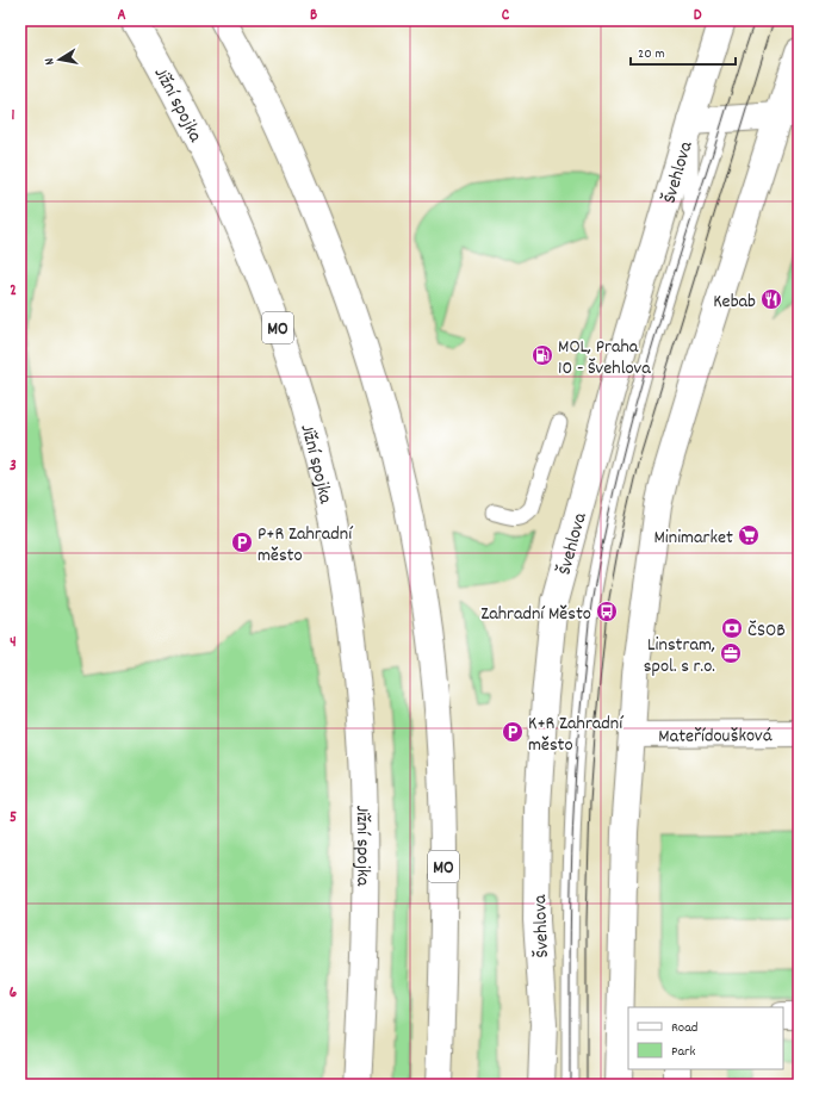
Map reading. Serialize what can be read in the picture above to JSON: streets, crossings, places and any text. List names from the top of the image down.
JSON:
{
  "streets": {
    "main road": [
      "Jižní spojka",
      "Švehlova",
      "MO",
      "Mateřídoušková"
    ]
  },
  "places": {
    "restaurant": ["Kebab"],
    "fuel station": ["MOL, Praha 10 - Švehlova"],
    "supermarket": ["Minimarket"],
    "parking": ["P+R Zahradní město", "K+R Zahradní město"],
    "bus stop": ["Zahradní Město"],
    "bank": ["ČSOB"],
    "office": ["Linstram, spol. s r.o."]
  },
  "legend": ["Road", "Park"],
  "scale_bar": "20 m",
  "north": "left",
  "grid": {
    "columns": [
      "A",
      "B",
      "C",
      "D"
    ],
    "rows": [
      "1",
      "2",
      "3",
      "4",
      "5",
      "6"
    ]
  }
}
